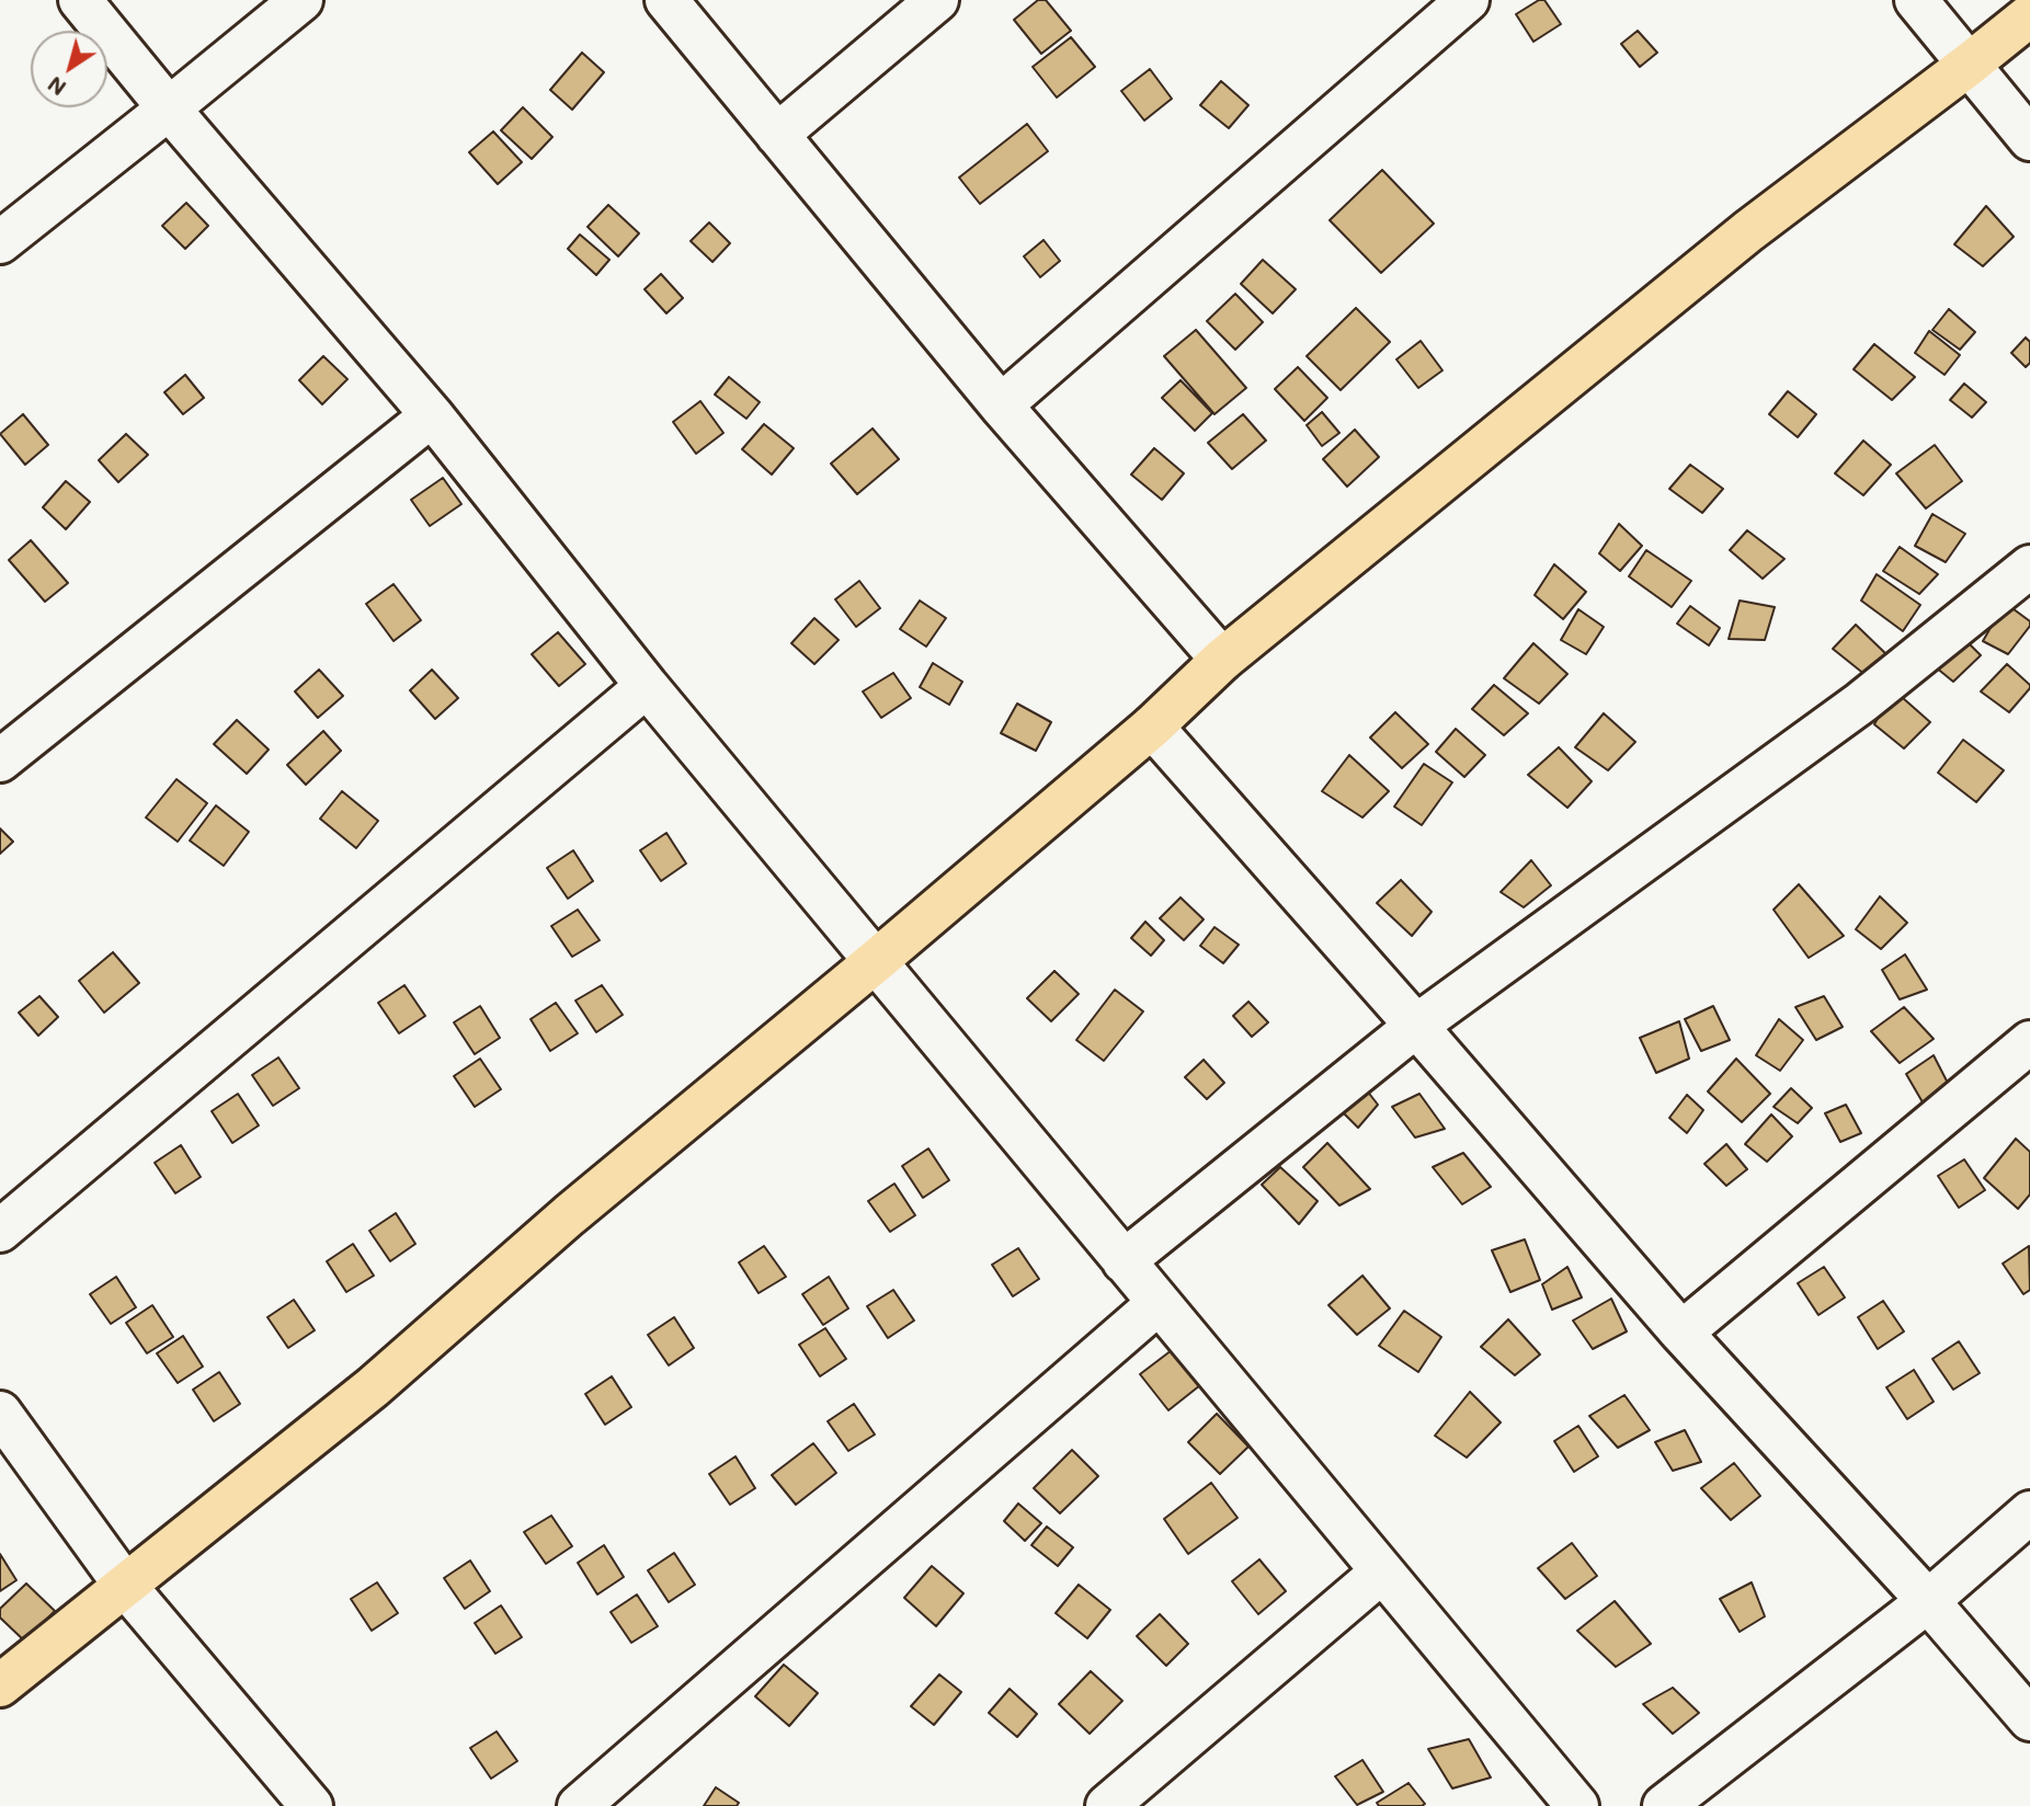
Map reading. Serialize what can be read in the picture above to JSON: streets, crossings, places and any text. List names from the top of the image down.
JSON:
{
  "north": "bottom left"
}
